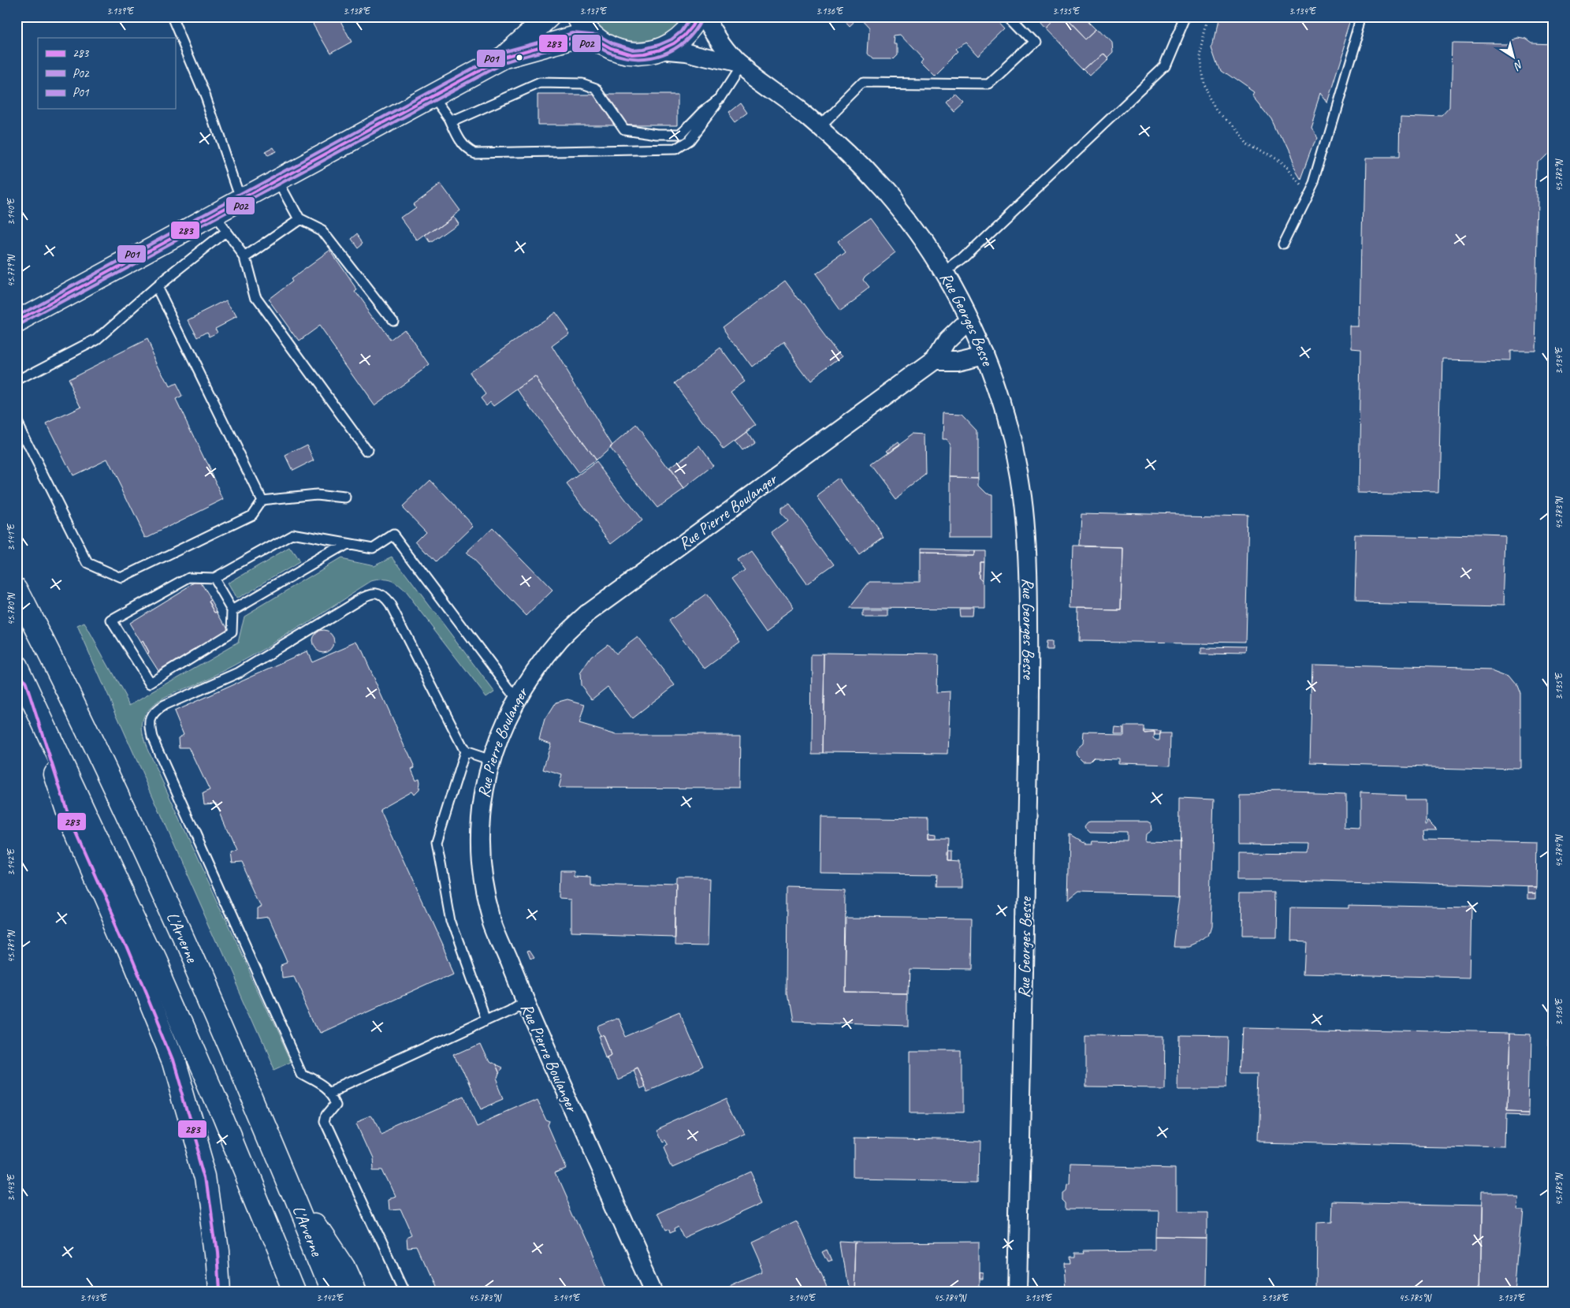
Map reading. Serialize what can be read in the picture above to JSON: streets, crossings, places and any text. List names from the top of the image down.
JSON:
{
  "streets": {
    "main road": ["L'Arverne"],
    "street": ["Rue Georges Besse", "Rue Pierre Boulanger"]
  },
  "crossings": [
    ["Rue Georges Besse", "Rue Pierre Boulanger"]
  ],
  "lines": ["transit line 283", "transit line P01", "transit line P02"],
  "legend": ["283", "P02", "P01"],
  "north": "bottom right",
  "coordinates": [
    "3.139°E",
    "3.138°E",
    "3.137°E",
    "3.136°E",
    "3.135°E",
    "3.134°E",
    "45.782°N",
    "3.140°E",
    "45.779°N",
    "45.783°N",
    "3.141°E",
    "45.780°N",
    "45.784°N",
    "3.142°E",
    "45.781°N",
    "3.143°E",
    "45.785°N"
  ]
}
